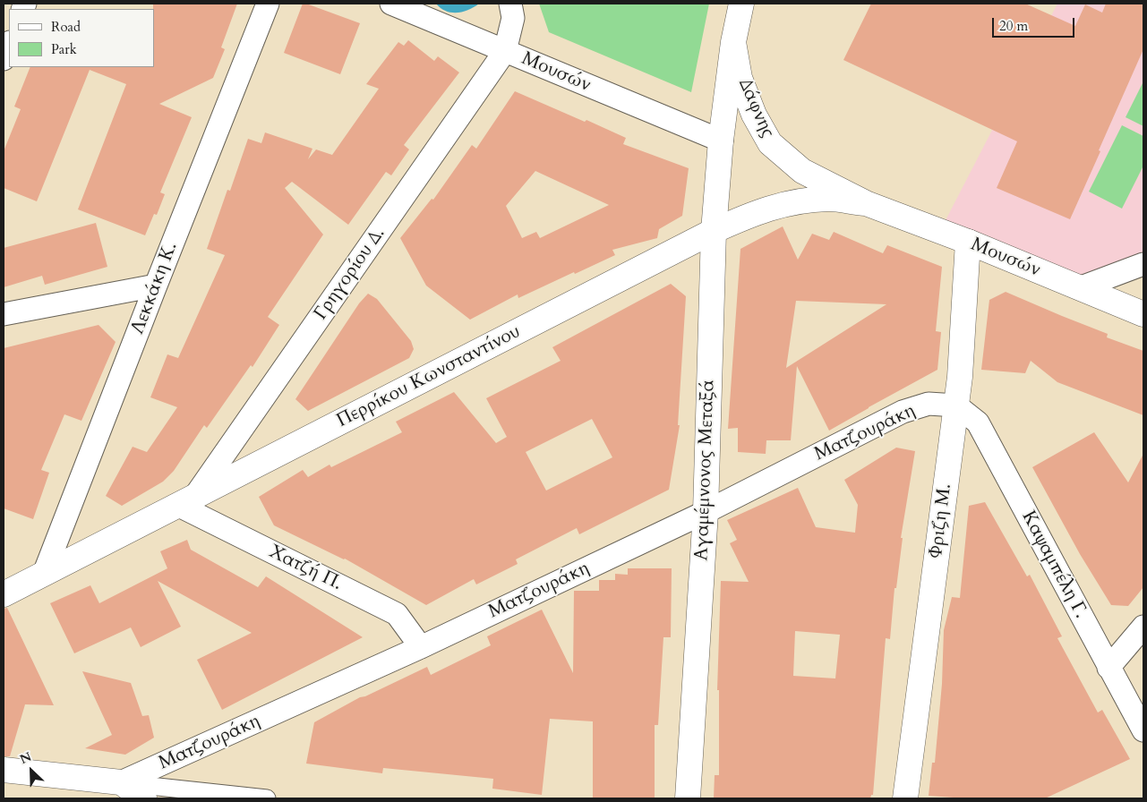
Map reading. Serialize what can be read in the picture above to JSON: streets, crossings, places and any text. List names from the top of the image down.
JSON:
{
  "streets": {
    "main road": [
      "Μουσών",
      "Δάφνης",
      "Περρίκου Κωνσταντίνου",
      "Αγαμέμνονος Μεταξά",
      "Φριζη Μ."
    ],
    "street": [
      "Γρηγορίου Δ.",
      "Λεκκάκη Κ.",
      "Ματζουράκη",
      "Καψαμπέλη Γ.",
      "Χατζή Π."
    ]
  },
  "crossings": [
    ["Μουσών", "Δάφνης"],
    ["Μουσών", "Γρηγορίου Δ."],
    ["Μουσών", "Περρίκου Κωνσταντίνου"],
    ["Μουσών", "Αγαμέμνονος Μεταξά"],
    ["Μουσών", "Φριζη Μ."],
    ["Δάφνης", "Περρίκου Κωνσταντίνου"],
    ["Δάφνης", "Αγαμέμνονος Μεταξά"],
    ["Γρηγορίου Δ.", "Περρίκου Κωνσταντίνου"],
    ["Γρηγορίου Δ.", "Χατζή Π."],
    ["Λεκκάκη Κ.", "Περρίκου Κωνσταντίνου"],
    ["Περρίκου Κωνσταντίνου", "Αγαμέμνονος Μεταξά"],
    ["Περρίκου Κωνσταντίνου", "Χατζή Π."],
    ["Ματζουράκη", "Αγαμέμνονος Μεταξά"],
    ["Ματζουράκη", "Φριζη Μ."],
    ["Ματζουράκη", "Καψαμπέλη Γ."],
    ["Ματζουράκη", "Χατζή Π."],
    ["Φριζη Μ.", "Καψαμπέλη Γ."]
  ],
  "legend": ["Road", "Park"],
  "scale_bar": "20 m",
  "north": "top left"
}
